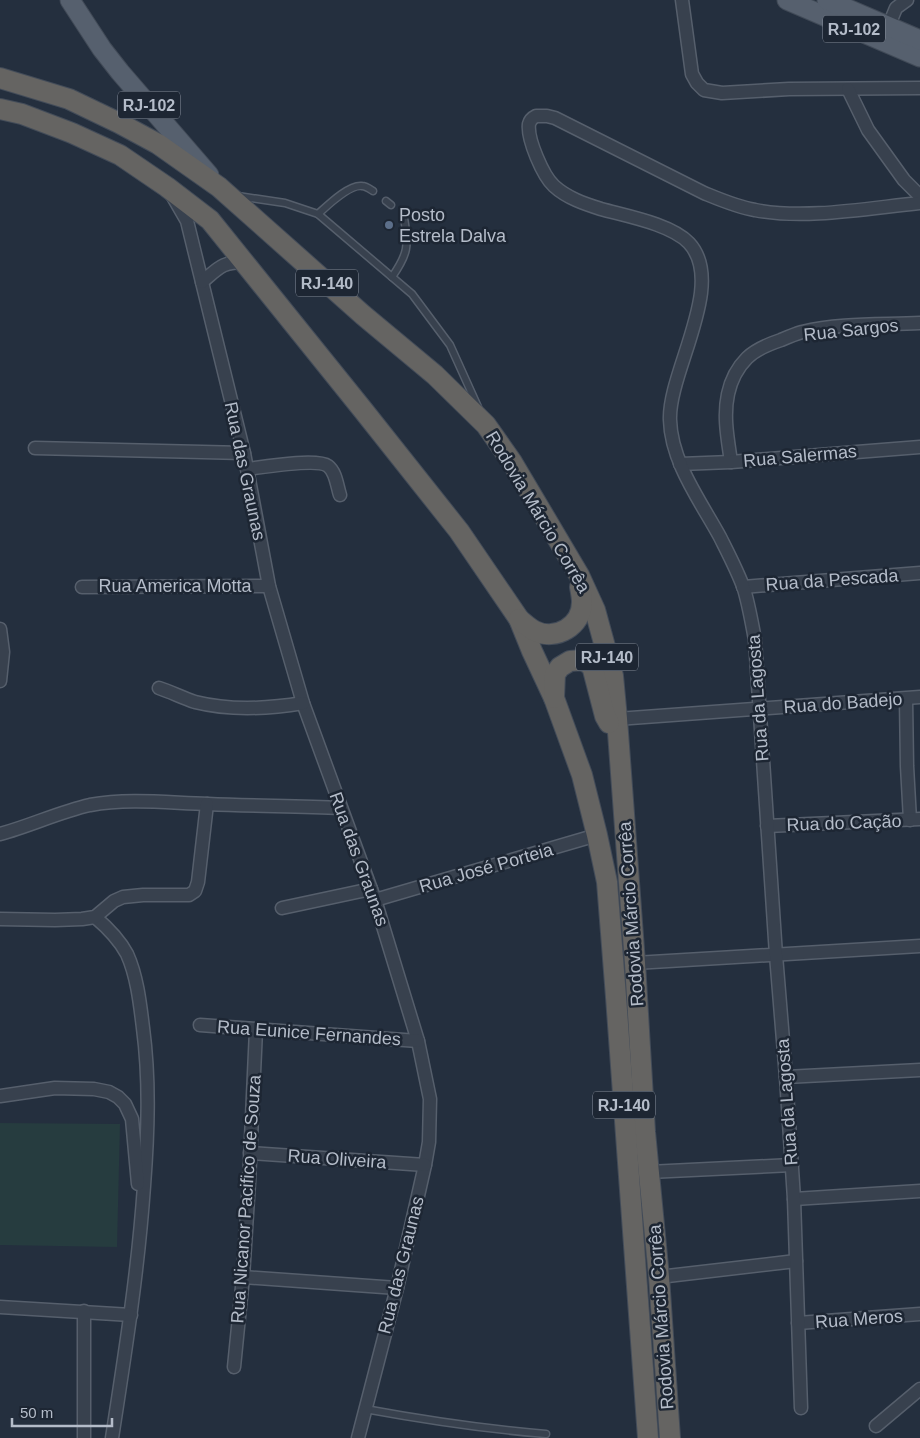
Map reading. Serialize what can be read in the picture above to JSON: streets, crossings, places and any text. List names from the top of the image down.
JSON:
{
  "streets": {
    "highway": ["RJ-140", "Rodovia Márcio Corrêa"],
    "main road": ["RJ-102"],
    "street": [
      "Rua Sargos",
      "Rua Salermas",
      "Rua das Graunas",
      "Rua da Pescada",
      "Rua America Motta",
      "Rua da Lagosta",
      "Rua do Badejo",
      "Rua do Cação",
      "Rua José Porteia",
      "Rua Eunice Fernandes",
      "Rua Oliveira",
      "Rua Nicanor Pacifico de Souza",
      "Rua Meros"
    ]
  },
  "crossings": [
    ["RJ-102", "Rodovia Márcio Corrêa"],
    ["Rua Sargos", "Rua Salermas"],
    ["Rua Salermas", "Rua da Lagosta"],
    ["Rua das Graunas", "Rodovia Márcio Corrêa"],
    ["Rua das Graunas", "Rua America Motta"],
    ["Rua das Graunas", "Rua José Porteia"],
    ["Rua das Graunas", "Rua Eunice Fernandes"],
    ["Rua das Graunas", "Rua Oliveira"],
    ["Rodovia Márcio Corrêa", "Rua do Badejo"],
    ["Rodovia Márcio Corrêa", "Rua José Porteia"],
    ["Rua da Pescada", "Rua da Lagosta"],
    ["Rua da Lagosta", "Rua do Badejo"],
    ["Rua da Lagosta", "Rua do Cação"],
    ["Rua da Lagosta", "Rua Meros"],
    ["Rua Eunice Fernandes", "Rua Nicanor Pacifico de Souza"],
    ["Rua Oliveira", "Rua Nicanor Pacifico de Souza"]
  ],
  "places": ["Posto Estrela Dalva"],
  "scale_bar": "50 m"
}
